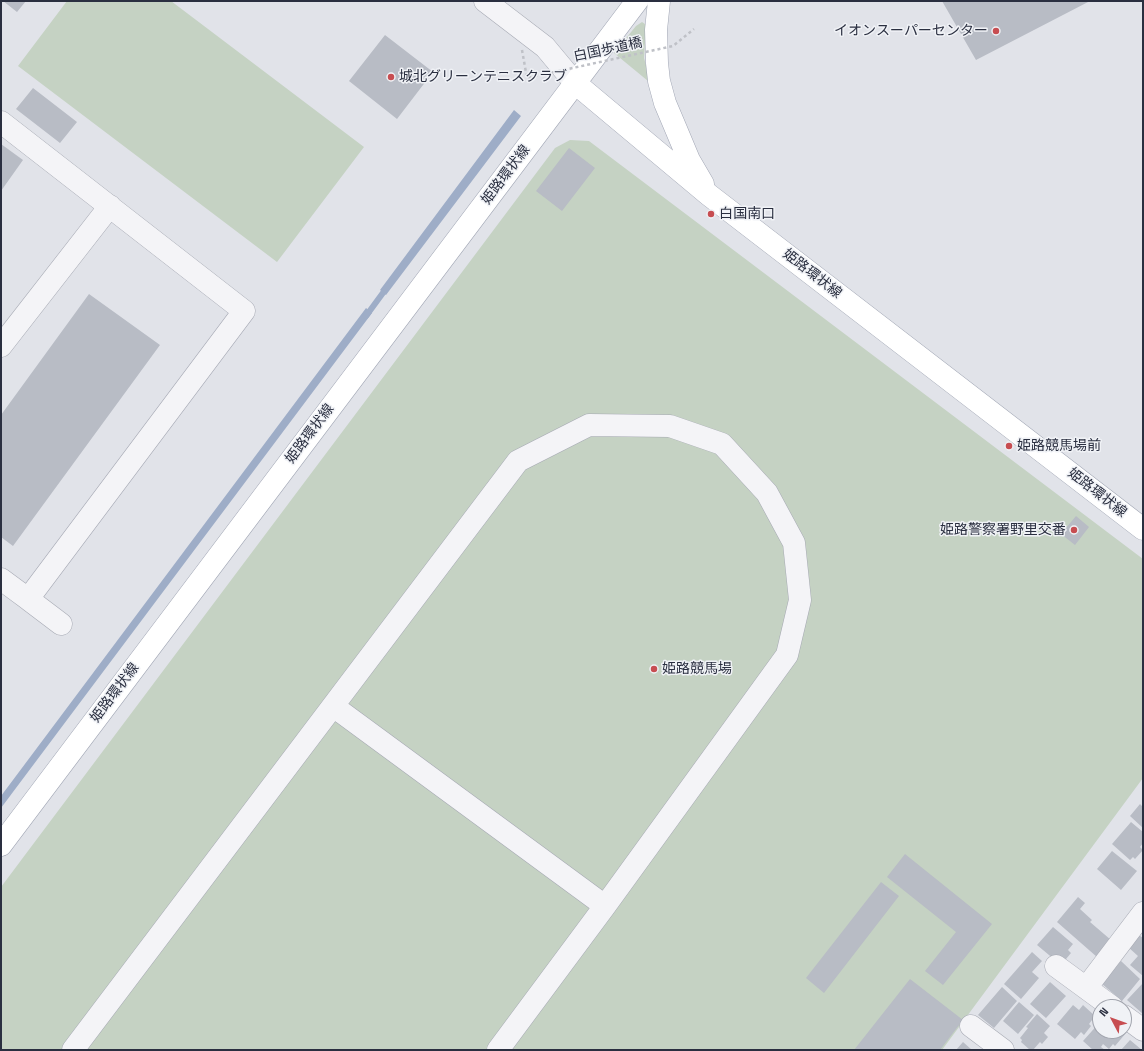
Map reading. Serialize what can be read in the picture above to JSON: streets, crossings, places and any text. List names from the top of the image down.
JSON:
{
  "streets": {
    "main road": ["姫路環状線"],
    "path": ["白国歩道橋"]
  },
  "places": [
    "イオンスーパーセンター",
    "城北グリーンテニスクラブ",
    "白国南口",
    "姫路競馬場前",
    "姫路警察署野里交番",
    "姫路競馬場"
  ],
  "north": "top left"
}
